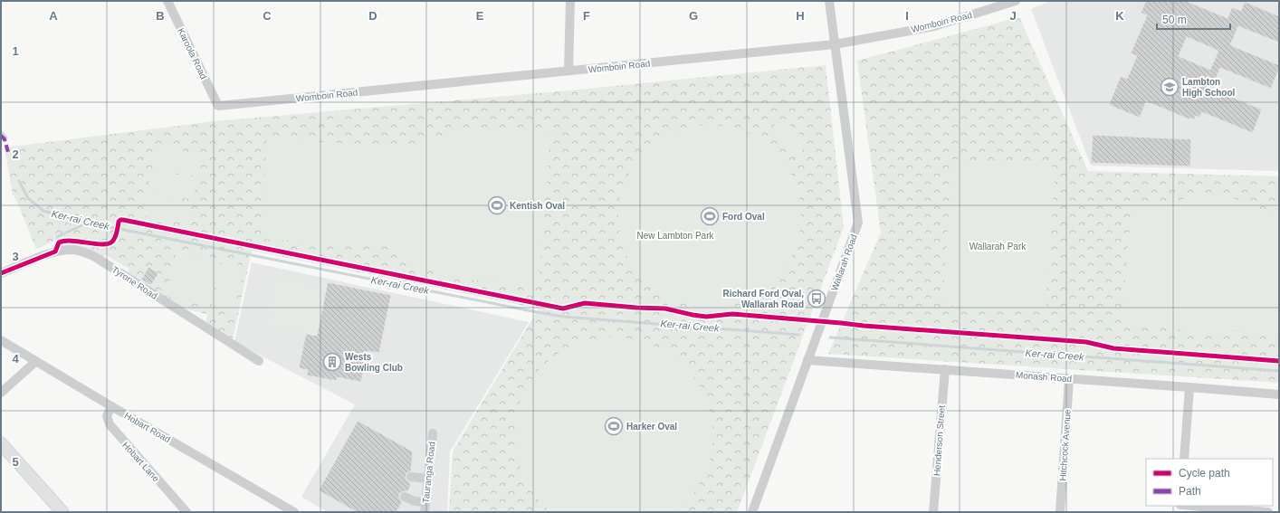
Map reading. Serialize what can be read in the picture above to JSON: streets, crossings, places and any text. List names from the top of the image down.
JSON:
{
  "streets": {
    "street": [
      "Womboin Road",
      "Karoola Road",
      "Wallarah Road",
      "Tyrone Road",
      "Monash Road",
      "Hobart Road",
      "Henderson Street",
      "Hitchcock Avenue",
      "Hobart Lane",
      "Tauranga Road"
    ]
  },
  "crossings": [
    ["Womboin Road", "Karoola Road"],
    ["Womboin Road", "Wallarah Road"],
    ["Wallarah Road", "Monash Road"],
    ["Monash Road", "Henderson Street"],
    ["Monash Road", "Hitchcock Avenue"],
    ["Hobart Road", "Hobart Lane"]
  ],
  "water": ["Ker-rai Creek"],
  "parks": ["New Lambton Park", "Wallarah Park"],
  "places": {
    "school or university": ["Lambton High School"],
    "sports": ["Kentish Oval", "Ford Oval", "Harker Oval"],
    "bus stop": ["Richard Ford Oval, Wallarah Road"],
    "building": ["Wests Bowling Club"]
  },
  "legend": ["Cycle path", "Path"],
  "scale_bar": "50 m",
  "grid": {
    "columns": [
      "A",
      "B",
      "C",
      "D",
      "E",
      "F",
      "G",
      "H",
      "I",
      "J",
      "K"
    ],
    "rows": [
      "1",
      "2",
      "3",
      "4",
      "5"
    ]
  }
}
